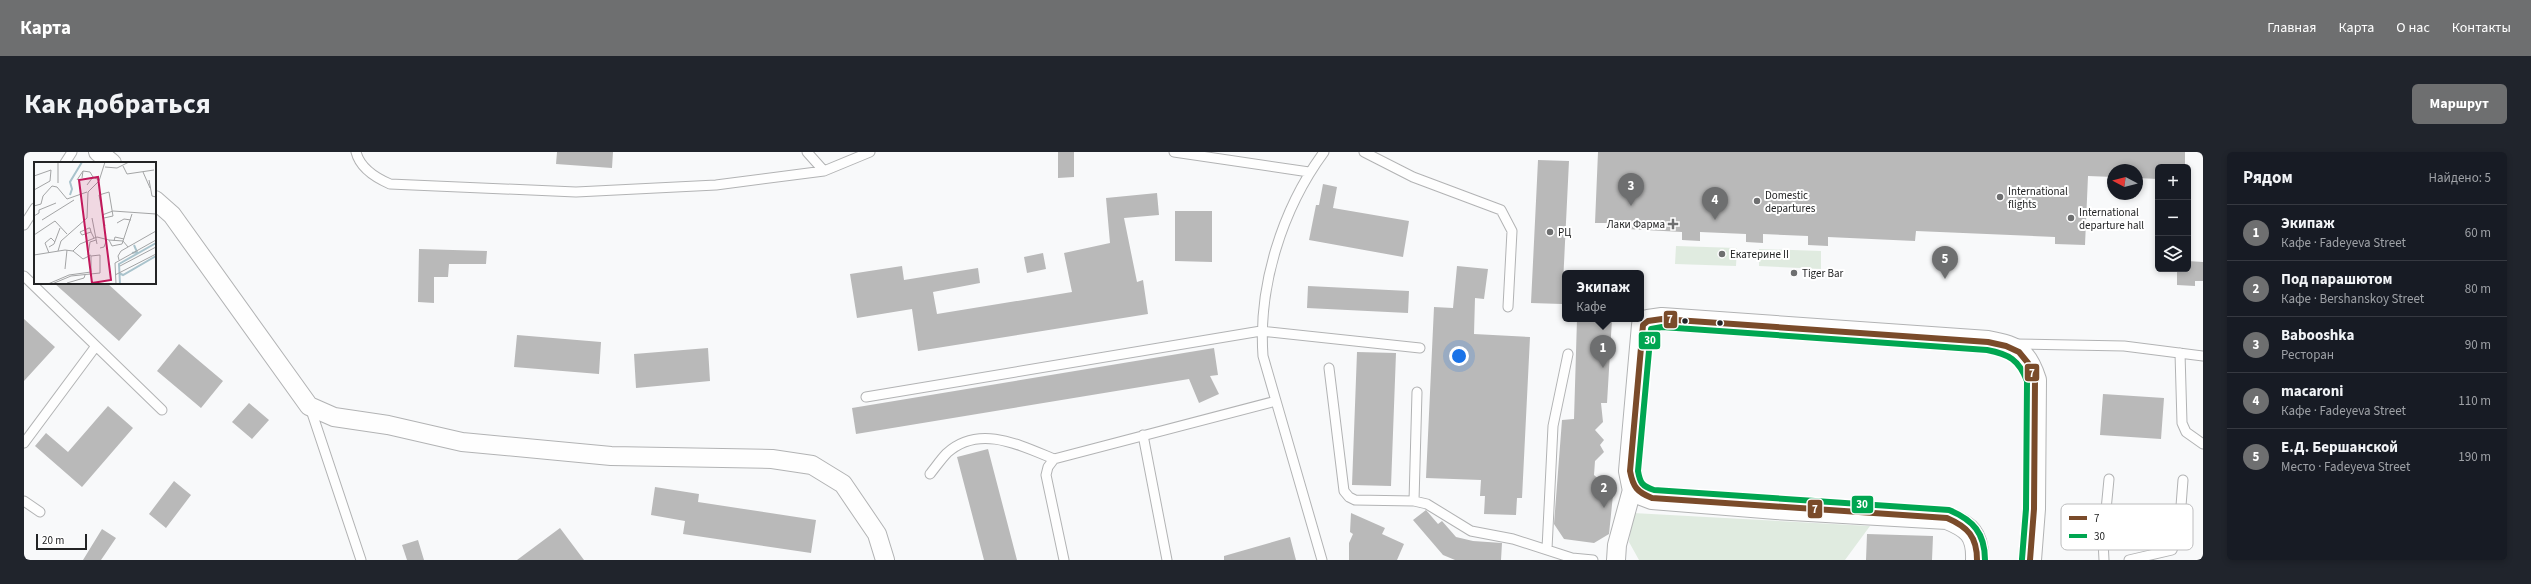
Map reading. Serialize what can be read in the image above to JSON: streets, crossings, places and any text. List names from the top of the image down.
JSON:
{
  "places": {
    "other": [
      "International flights",
      "Domestic departures",
      "International departure hall",
      "РЦ",
      "Екатерине II",
      "Tiger Bar"
    ],
    "health": ["Лаки Фарма"]
  },
  "lines": ["transit line 7", "transit line 30"],
  "legend": ["7", "30"],
  "scale_bar": "20 m",
  "north": "left",
  "page": {
    "header": "Карта",
    "nav": [
      "Главная",
      "Карта",
      "О нас",
      "Контакты"
    ],
    "title": "Как добраться",
    "buttons": "Маршрут",
    "heading": ["Рядом", "Найдено: 5"],
    "map_buttons": ["+", "−"],
    "pins": [
      "3",
      "4",
      "5",
      "1",
      "2"
    ],
    "list": [
      {
        "mark": "1",
        "name": "Экипаж",
        "note": "Кафе · Fadeyeva Street",
        "value": "60 m"
      },
      {
        "mark": "2",
        "name": "Под парашютом",
        "note": "Кафе · Bershanskoy Street",
        "value": "80 m"
      },
      {
        "mark": "3",
        "name": "Babooshka",
        "note": "Ресторан",
        "value": "90 m"
      },
      {
        "mark": "4",
        "name": "macaroni",
        "note": "Кафе · Fadeyeva Street",
        "value": "110 m"
      },
      {
        "mark": "5",
        "name": "Е.Д. Бершанской",
        "note": "Место · Fadeyeva Street",
        "value": "190 m"
      }
    ],
    "popup": ["Экипаж", "Кафе"],
    "scale": "20 m"
  }
}
